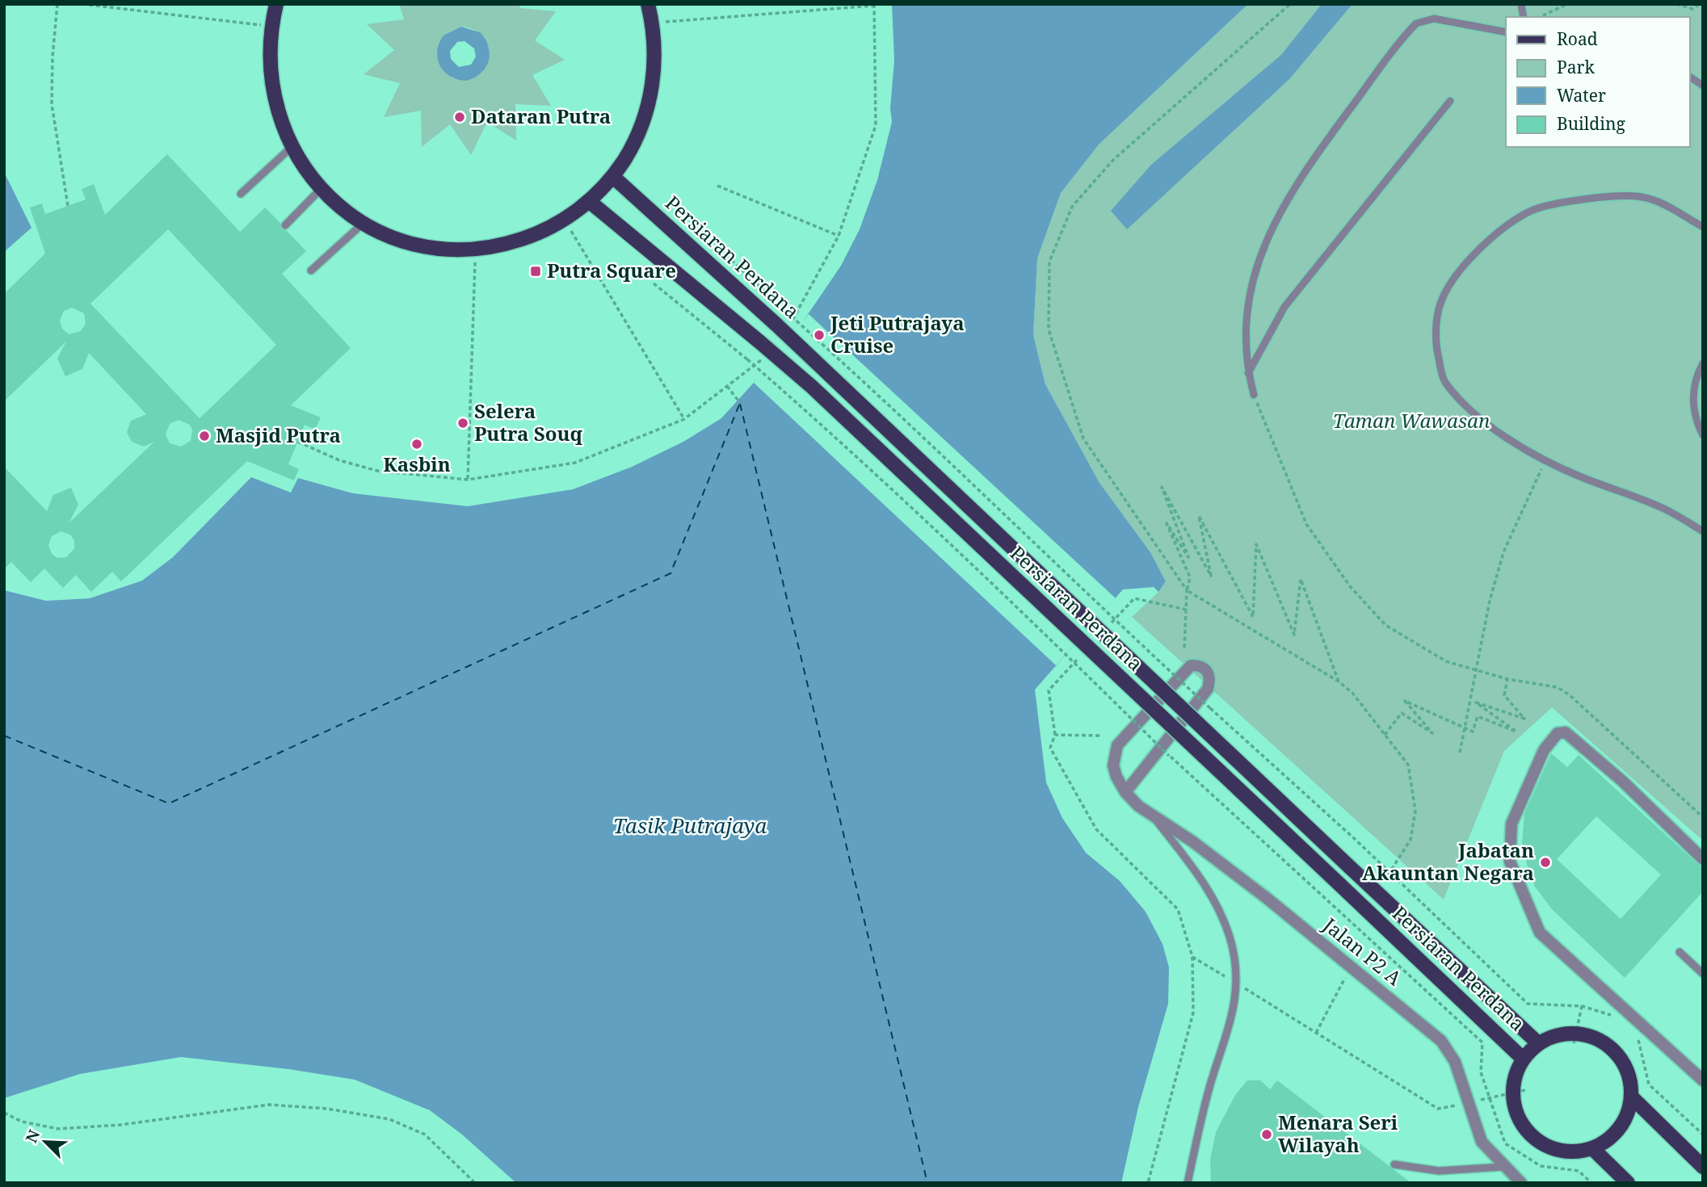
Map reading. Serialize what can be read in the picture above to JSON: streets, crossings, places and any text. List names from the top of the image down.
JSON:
{
  "streets": {
    "main road": ["Persiaran Perdana"],
    "street": ["Jalan P2 A"]
  },
  "water": ["Tasik Putrajaya"],
  "parks": ["Taman Wawasan"],
  "places": {
    "other": [
      "Dataran Putra",
      "Jeti Putrajaya Cruise",
      "Selera Putra Souq",
      "Masjid Putra",
      "Kasbin",
      "Jabatan Akauntan Negara",
      "Menara Seri Wilayah"
    ],
    "transit": ["Putra Square"]
  },
  "legend": [
    "Road",
    "Park",
    "Water",
    "Building"
  ],
  "north": "top left"
}
